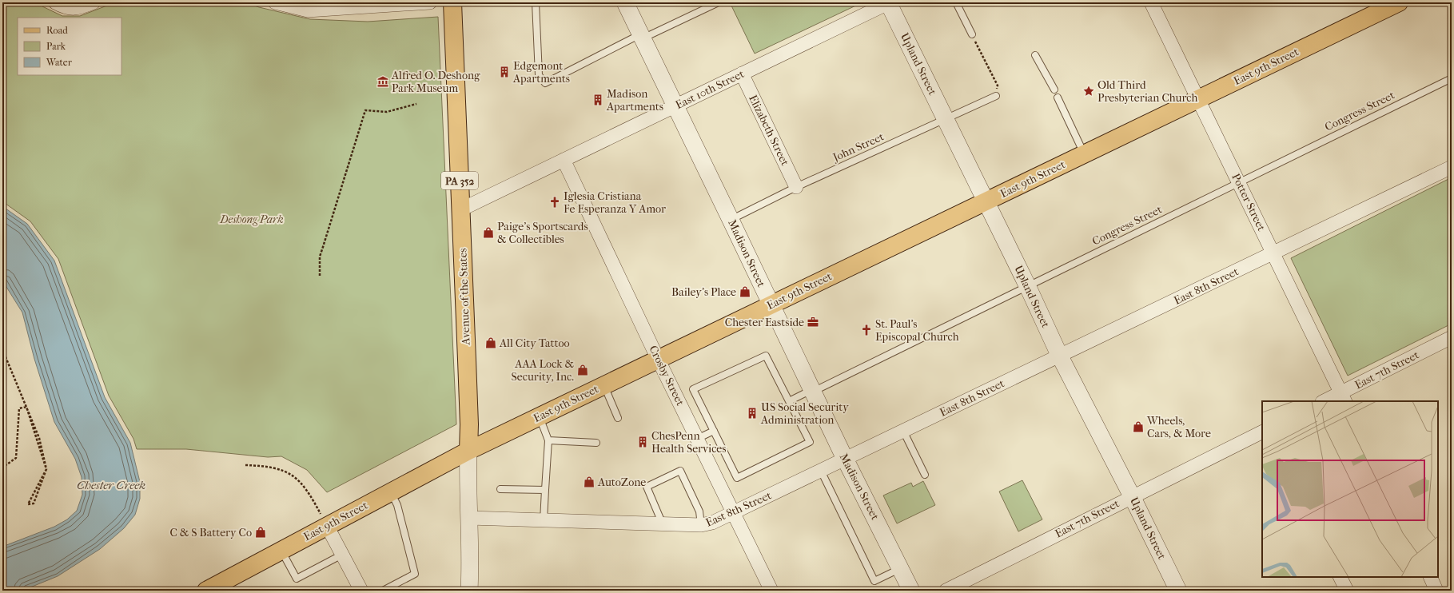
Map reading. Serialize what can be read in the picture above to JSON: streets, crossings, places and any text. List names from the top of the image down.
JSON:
{
  "streets": {
    "main road": ["East 9th Street", "PA 352", "Avenue of the States"],
    "street": [
      "Upland Street",
      "East 10th Street",
      "Elizabeth Street",
      "Potter Street",
      "Madison Street",
      "East 8th Street",
      "East 7th Street",
      "Crosby Street"
    ],
    "lane": ["Congress Street", "John Street"]
  },
  "crossings": [
    ["Upland Street", "East 9th Street"],
    ["Upland Street", "East 10th Street"],
    ["Upland Street", "Congress Street"],
    ["Upland Street", "John Street"],
    ["Upland Street", "East 8th Street"],
    ["Upland Street", "East 7th Street"],
    ["East 9th Street", "Potter Street"],
    ["East 9th Street", "Madison Street"],
    ["East 9th Street", "Avenue of the States"],
    ["East 9th Street", "Crosby Street"],
    ["East 10th Street", "Elizabeth Street"],
    ["East 10th Street", "Madison Street"],
    ["East 10th Street", "Avenue of the States"],
    ["East 10th Street", "Crosby Street"],
    ["Congress Street", "Potter Street"],
    ["Congress Street", "Madison Street"],
    ["Elizabeth Street", "John Street"],
    ["John Street", "Madison Street"],
    ["Potter Street", "East 8th Street"],
    ["Potter Street", "East 7th Street"],
    ["Madison Street", "East 8th Street"],
    ["East 8th Street", "Avenue of the States"],
    ["East 8th Street", "Crosby Street"]
  ],
  "water": ["Chester Creek"],
  "parks": ["Deshong Park"],
  "places": {
    "building": [
      "Edgemont Apartments",
      "Madison Apartments",
      "US Social Security Administration",
      "ChesPenn Health Services"
    ],
    "museum": ["Alfred O. Deshong Park Museum"],
    "place": ["Old Third Presbyterian Church"],
    "church": ["Iglesia Cristiana Fe Esperanza Y Amor", "St. Paul's Episcopal Church"],
    "shop": [
      "Paige's Sportscards & Collectibles",
      "Bailey's Place",
      "All City Tattoo",
      "AAA Lock & Security, Inc.",
      "Wheels, Cars, & More",
      "AutoZone",
      "C & S Battery Co"
    ],
    "office": ["Chester Eastside"]
  },
  "legend": ["Road", "Park", "Water"]
}
